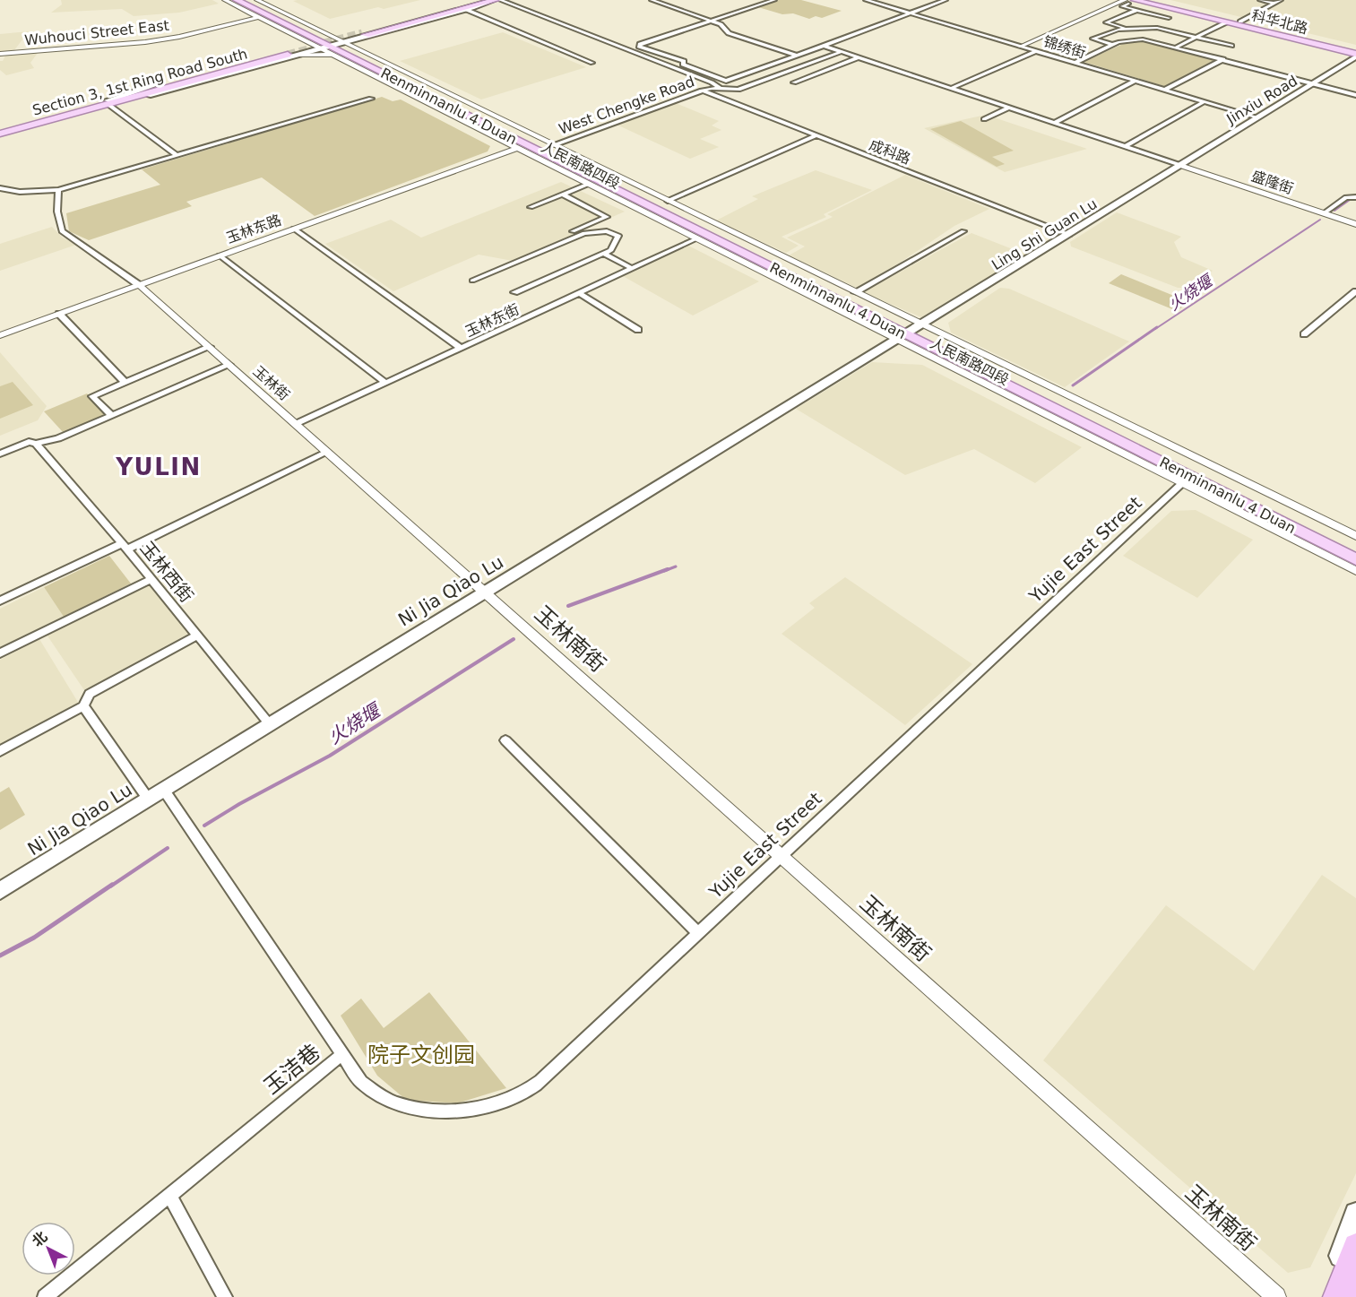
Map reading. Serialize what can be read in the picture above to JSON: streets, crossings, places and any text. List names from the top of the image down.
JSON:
{
  "streets": {
    "main road": [
      "科华北路",
      "Section 3, 1st Ring Road South",
      "Jinxiu Road",
      "Renminnanlu 4 Duan",
      "Ling Shi Guan Lu",
      "Ni Jia Qiao Lu"
    ],
    "street": [
      "Wuhouci Street East",
      "锦绣街",
      "West Chengke Road",
      "成科路",
      "人民南路四段",
      "盛隆街",
      "玉林东路",
      "玉林东街",
      "玉林街",
      "Yujie East Street",
      "玉林西街",
      "玉林南街",
      "玉洁巷"
    ]
  },
  "crossings": [
    ["科华北路", "Jinxiu Road"],
    ["锦绣街", "Jinxiu Road"],
    ["Jinxiu Road", "盛隆街"],
    ["Jinxiu Road", "Ling Shi Guan Lu"],
    ["West Chengke Road", "成科路"],
    ["West Chengke Road", "人民南路四段"],
    ["Renminnanlu 4 Duan", "人民南路四段"],
    ["Renminnanlu 4 Duan", "Ling Shi Guan Lu"],
    ["Renminnanlu 4 Duan", "Ni Jia Qiao Lu"],
    ["成科路", "Ling Shi Guan Lu"],
    ["人民南路四段", "玉林东路"],
    ["人民南路四段", "Ling Shi Guan Lu"],
    ["人民南路四段", "玉林东街"],
    ["人民南路四段", "Yujie East Street"],
    ["人民南路四段", "Ni Jia Qiao Lu"],
    ["盛隆街", "Ling Shi Guan Lu"],
    ["玉林东路", "玉林街"],
    ["Ling Shi Guan Lu", "Ni Jia Qiao Lu"],
    ["玉林东街", "玉林街"],
    ["玉林街", "Ni Jia Qiao Lu"],
    ["玉林街", "玉林南街"],
    ["Yujie East Street", "玉林南街"],
    ["Yujie East Street", "玉洁巷"],
    ["玉林西街", "Ni Jia Qiao Lu"],
    ["Ni Jia Qiao Lu", "玉林南街"],
    ["Ni Jia Qiao Lu", "玉洁巷"]
  ],
  "districts": ["YULIN"],
  "water": ["火烧堰"],
  "parks": ["院子文创园"],
  "north": "top left"
}
